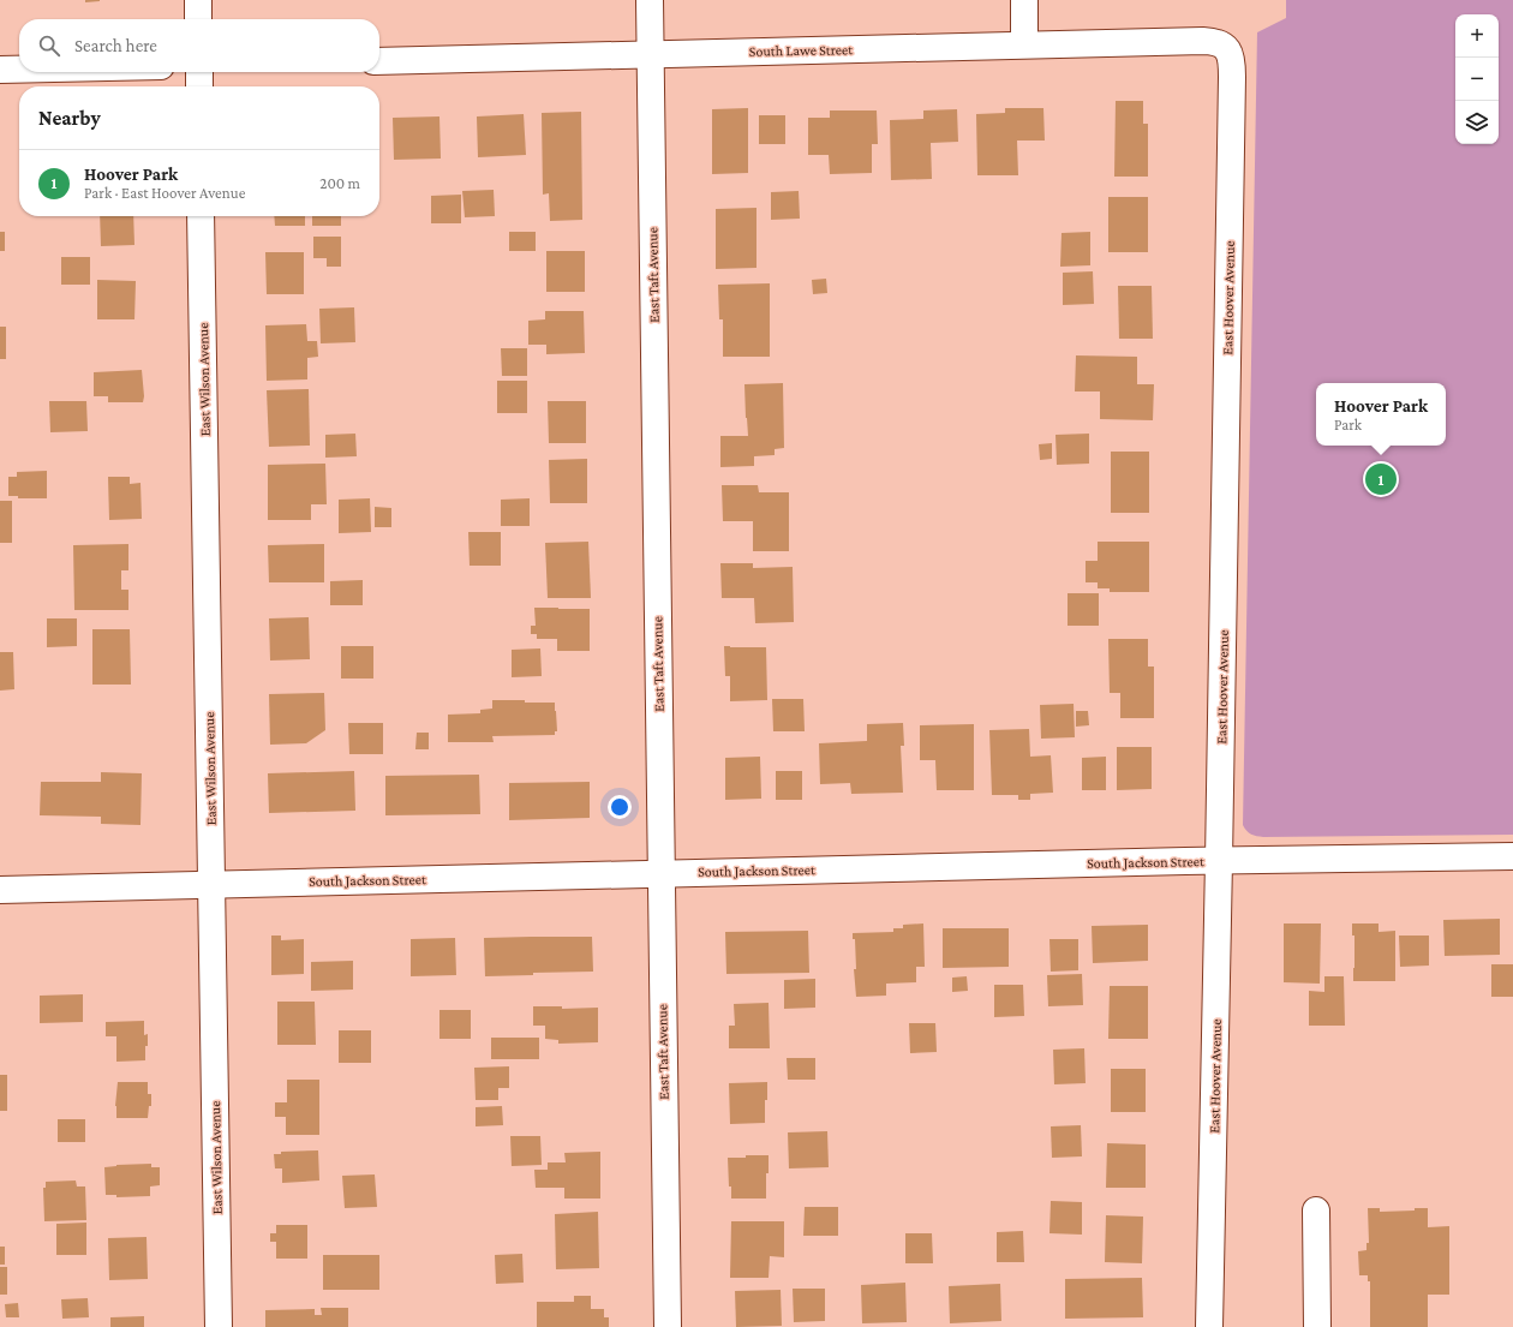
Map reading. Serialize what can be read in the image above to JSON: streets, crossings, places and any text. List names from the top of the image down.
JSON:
{
  "streets": {
    "street": [
      "South Lawe Street",
      "East Taft Avenue",
      "East Hoover Avenue",
      "East Wilson Avenue",
      "South Jackson Street"
    ]
  },
  "crossings": [
    ["South Lawe Street", "East Taft Avenue"],
    ["South Lawe Street", "East Hoover Avenue"],
    ["East Taft Avenue", "South Jackson Street"],
    ["East Hoover Avenue", "South Jackson Street"],
    ["East Wilson Avenue", "South Jackson Street"]
  ],
  "page": {
    "map_buttons": ["+", "−"],
    "search": "Search here",
    "heading": "Nearby",
    "list": [
      {
        "mark": "1",
        "name": "Hoover Park",
        "note": "Park · East Hoover Avenue",
        "value": "200 m"
      }
    ],
    "popup": ["Hoover Park", "Park"],
    "pins": "1"
  }
}
